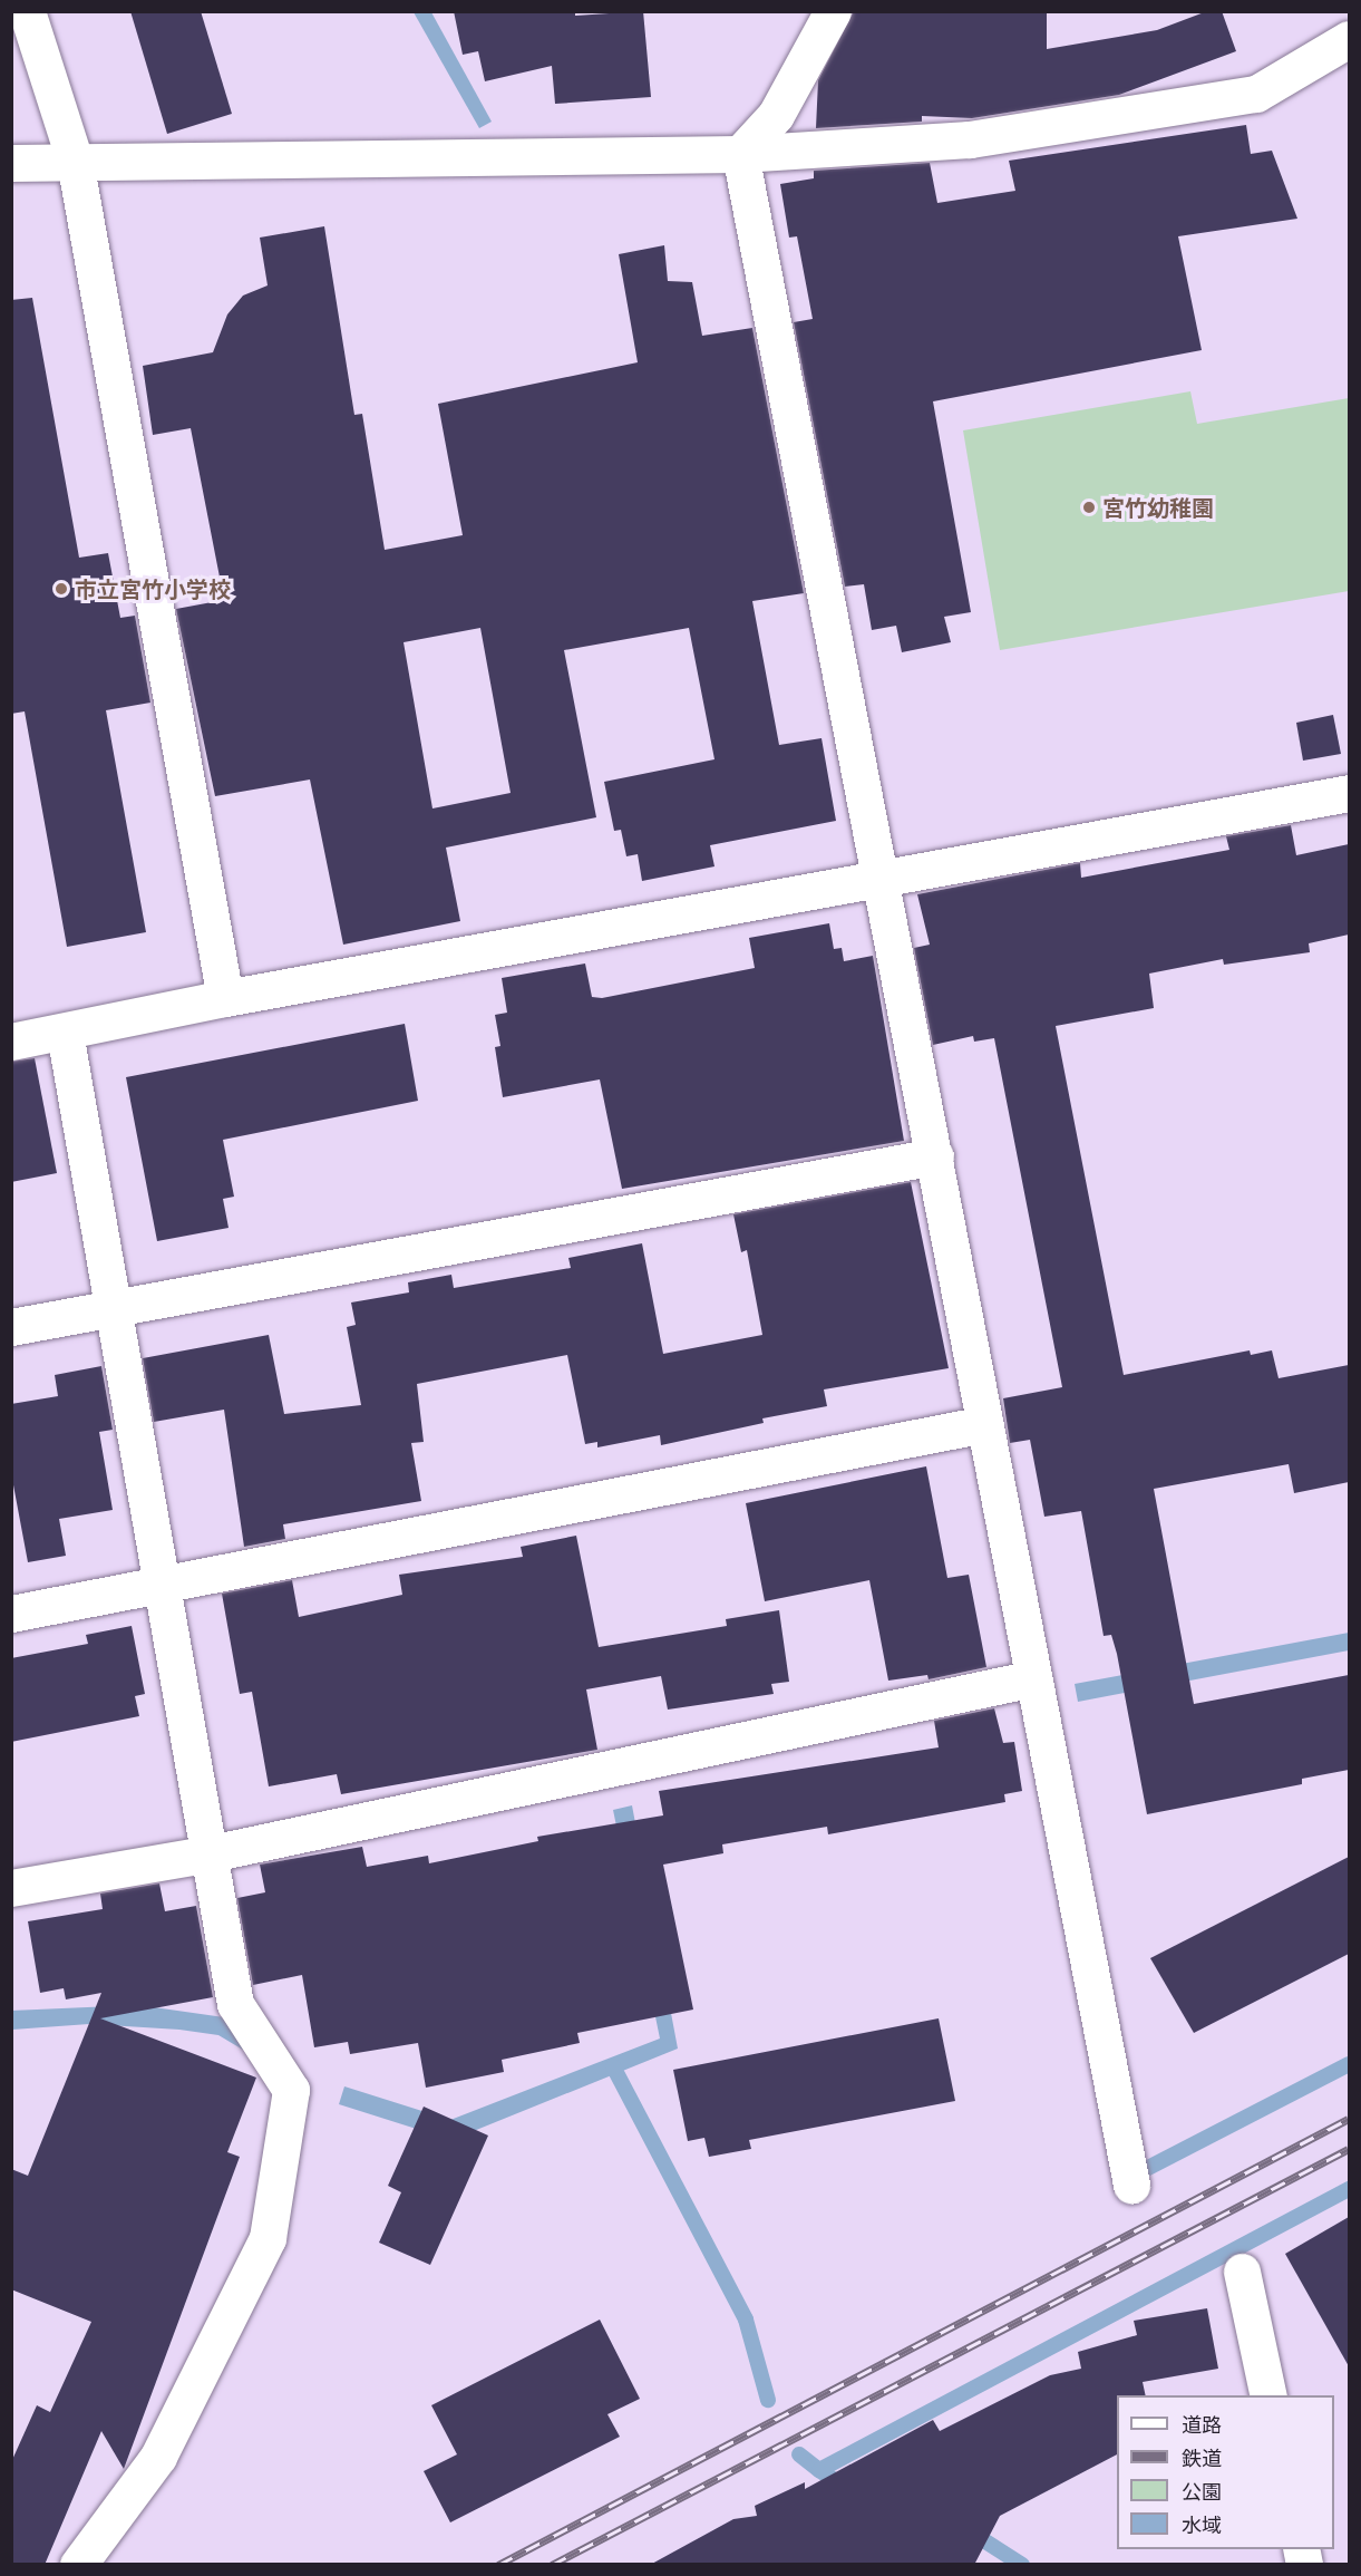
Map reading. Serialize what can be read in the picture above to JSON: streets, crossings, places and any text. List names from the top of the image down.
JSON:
{
  "places": ["宮竹幼稚園", "市立宮竹小学校"],
  "legend": [
    "道路",
    "鉄道",
    "公園",
    "水域"
  ]
}
